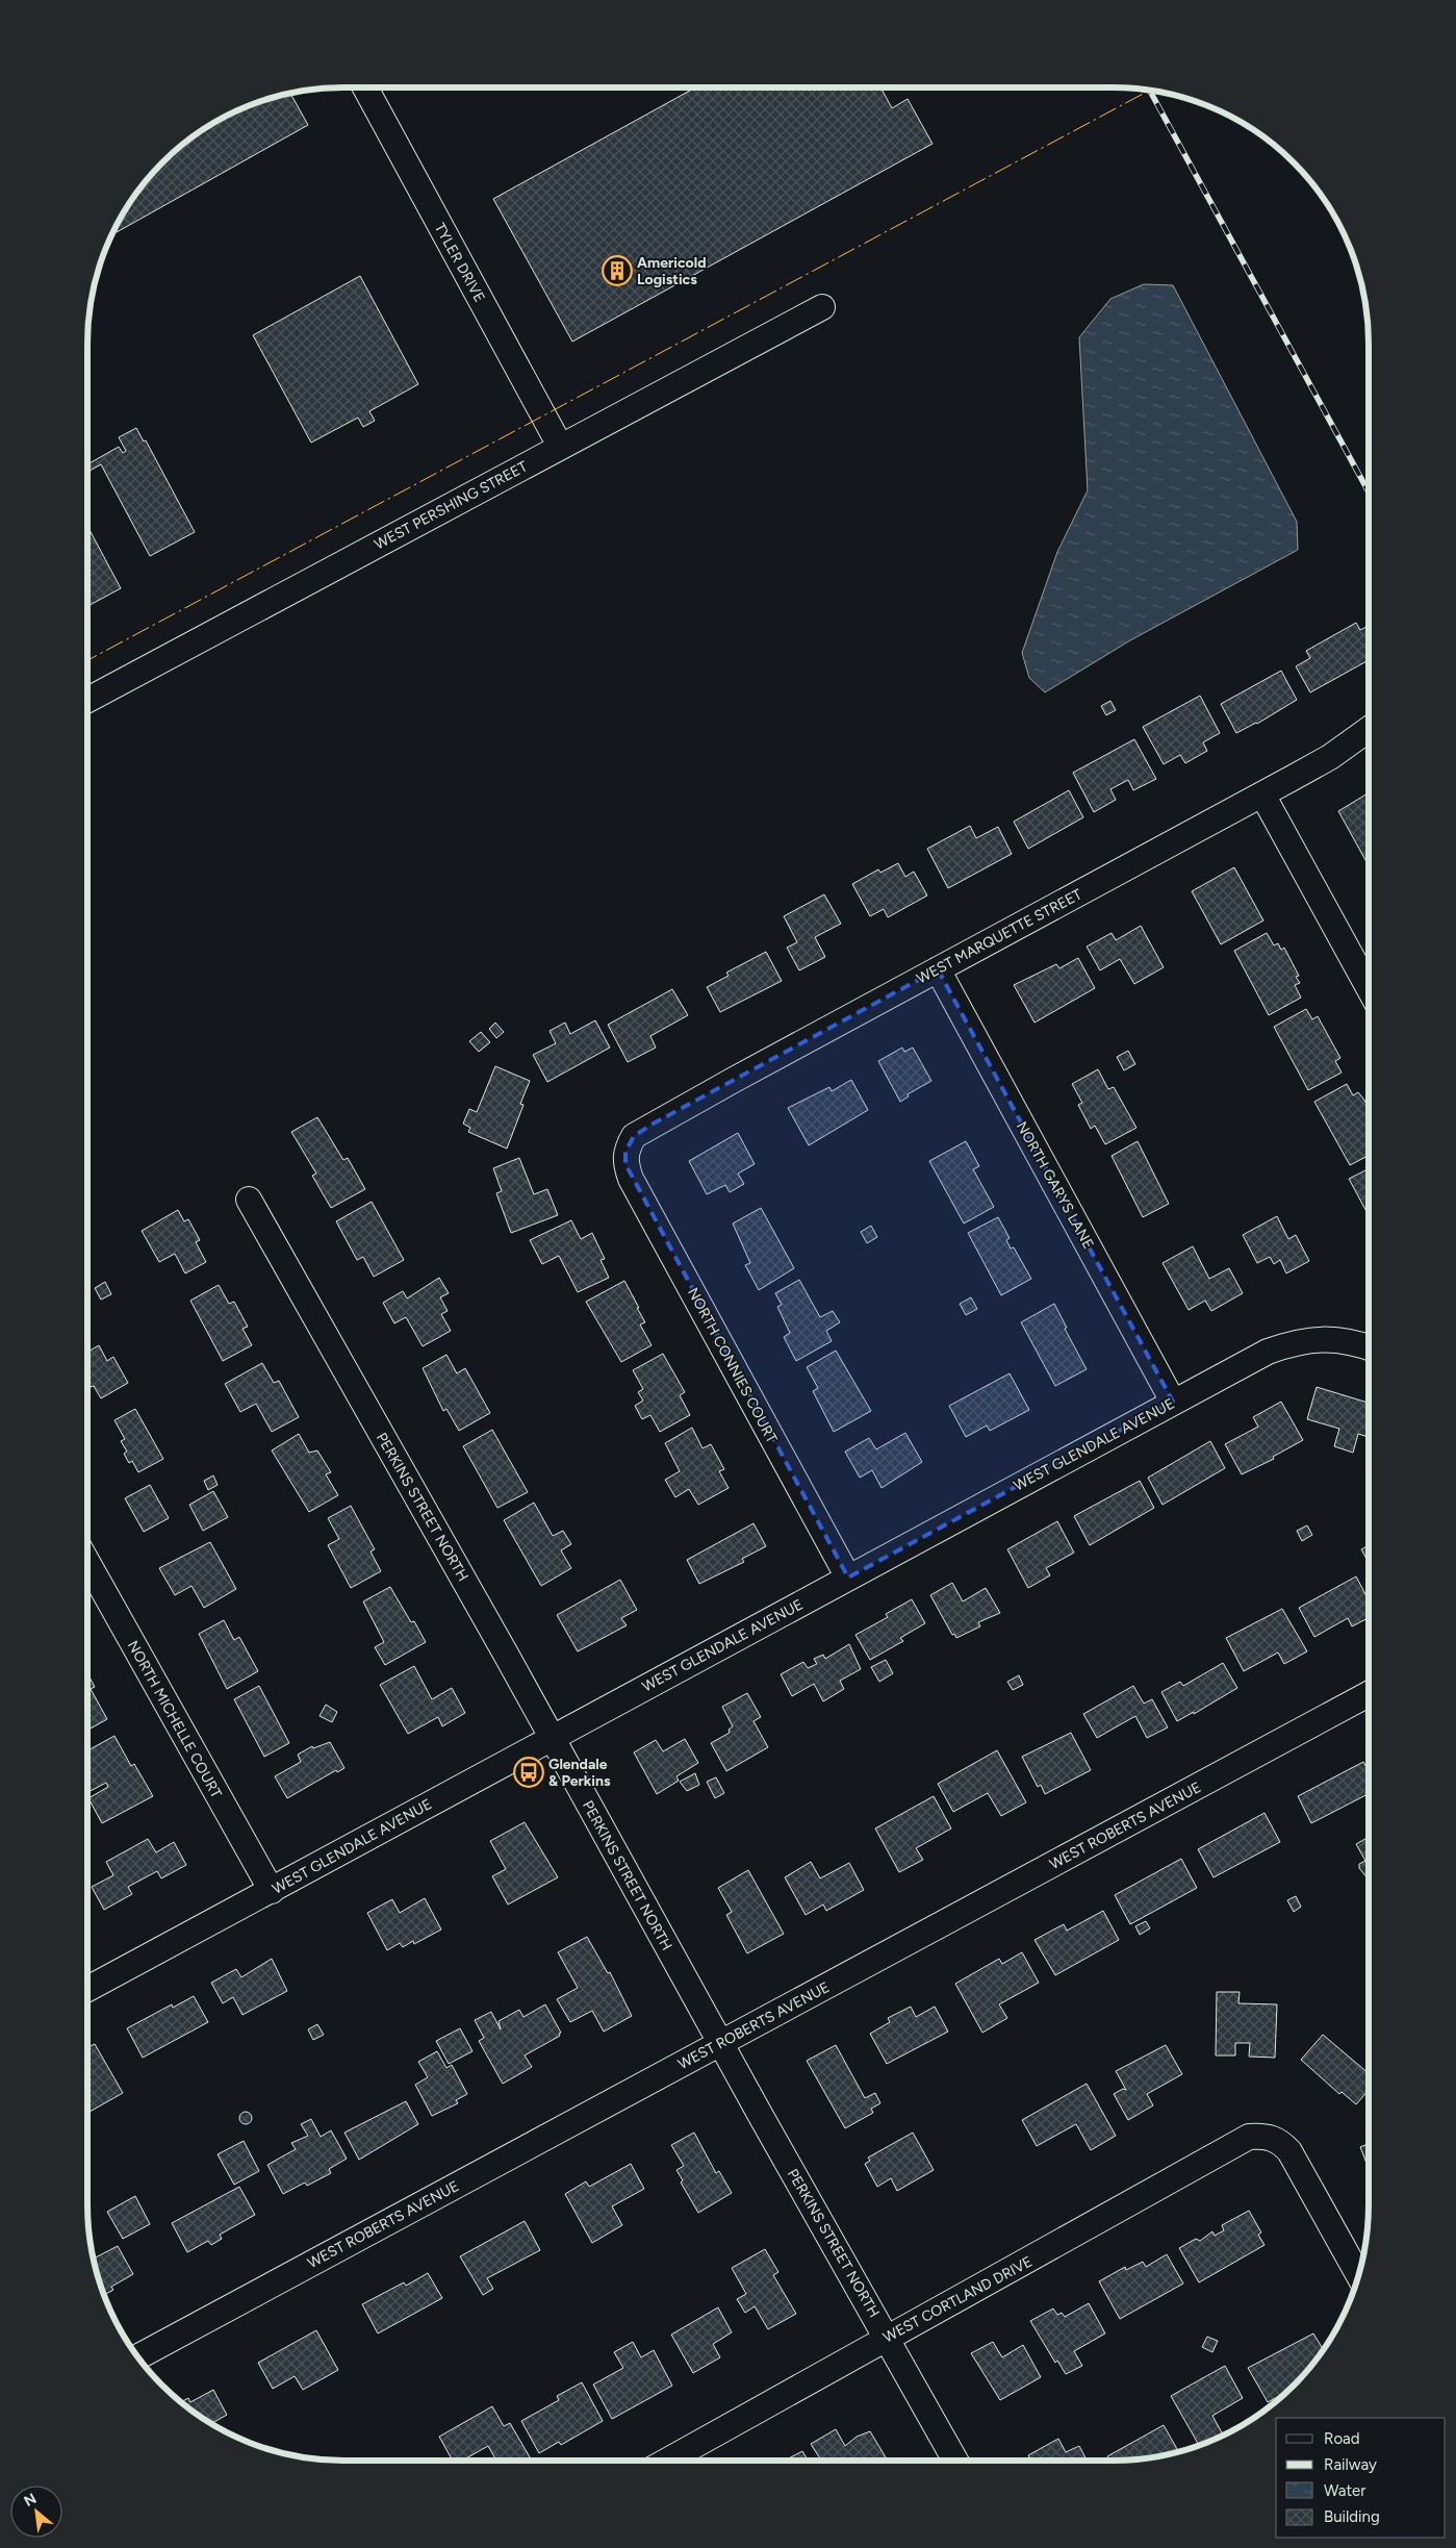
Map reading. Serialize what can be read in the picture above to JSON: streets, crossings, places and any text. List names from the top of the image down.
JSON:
{
  "streets": {
    "street": [
      "TYLER DRIVE",
      "WEST PERSHING STREET",
      "WEST MARQUETTE STREET",
      "NORTH GARYS LANE",
      "NORTH CONNIES COURT",
      "WEST GLENDALE AVENUE",
      "PERKINS STREET NORTH",
      "NORTH MICHELLE COURT",
      "WEST ROBERTS AVENUE",
      "WEST CORTLAND DRIVE"
    ]
  },
  "crossings": [
    ["TYLER DRIVE", "WEST PERSHING STREET"],
    ["WEST MARQUETTE STREET", "NORTH GARYS LANE"],
    ["WEST MARQUETTE STREET", "NORTH CONNIES COURT"],
    ["NORTH GARYS LANE", "WEST GLENDALE AVENUE"],
    ["NORTH CONNIES COURT", "WEST GLENDALE AVENUE"],
    ["WEST GLENDALE AVENUE", "PERKINS STREET NORTH"],
    ["WEST GLENDALE AVENUE", "NORTH MICHELLE COURT"],
    ["PERKINS STREET NORTH", "WEST ROBERTS AVENUE"],
    ["PERKINS STREET NORTH", "WEST CORTLAND DRIVE"]
  ],
  "places": {
    "building": ["Americold Logistics"],
    "bus stop": ["Glendale & Perkins"]
  },
  "legend": [
    "Road",
    "Railway",
    "Water",
    "Building"
  ],
  "north": "top left"
}
